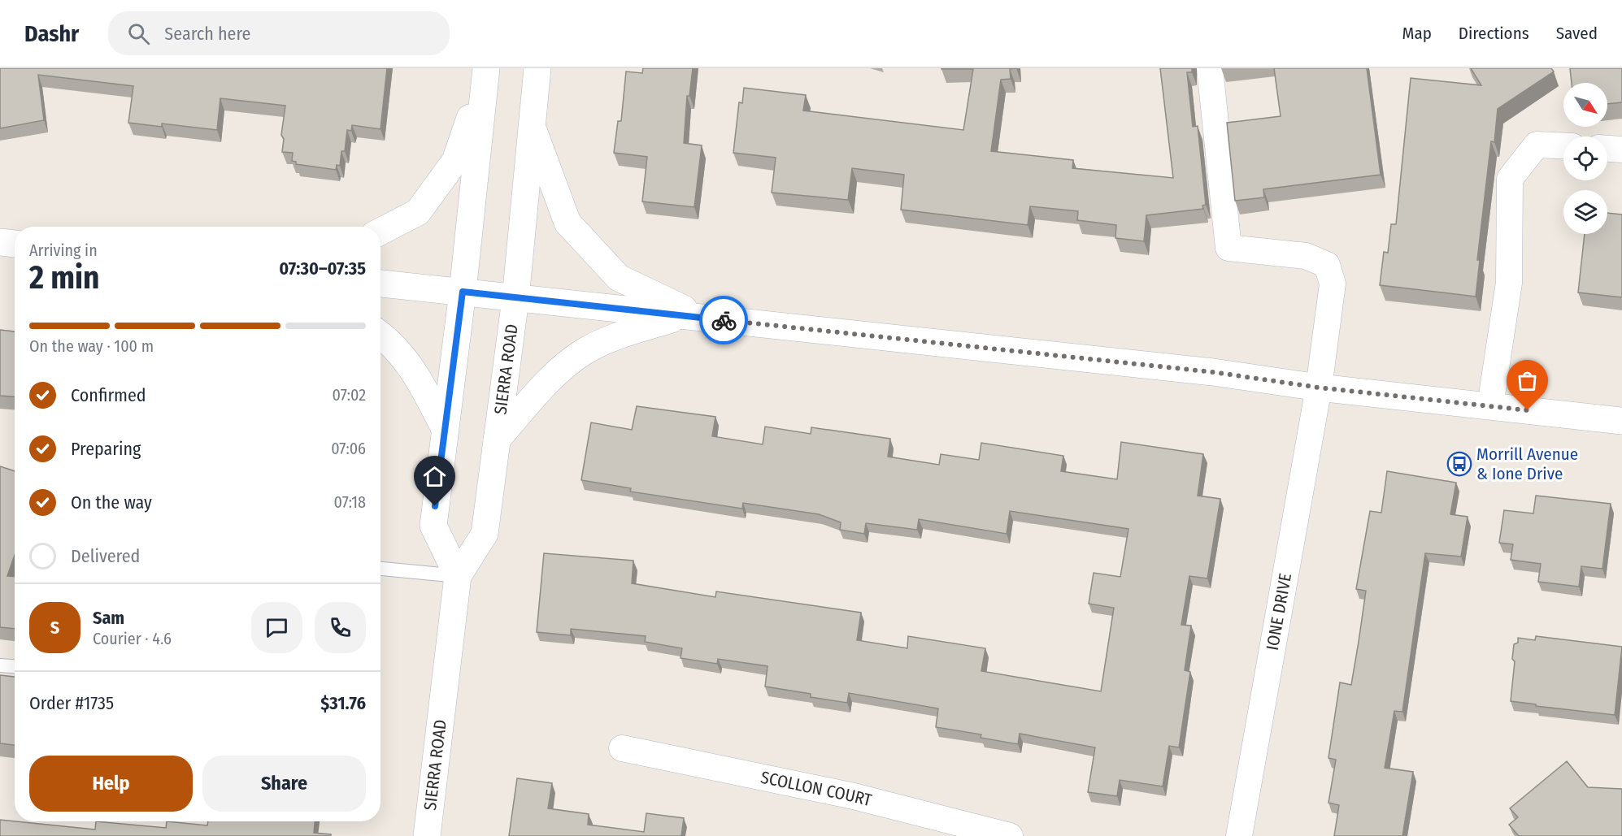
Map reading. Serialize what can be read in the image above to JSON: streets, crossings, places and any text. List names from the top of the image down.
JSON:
{
  "streets": {
    "street": ["SIERRA ROAD", "IONE DRIVE", "SCOLLON COURT"]
  },
  "places": {
    "bus stop": ["Morrill Avenue & Ione Drive"]
  },
  "north": "bottom right",
  "page": {
    "header": "Dashr",
    "search": "Search here",
    "nav": ["Map", "Directions", "Saved"],
    "heading": ["2 min", "Arriving in", "07:30–07:35"],
    "panel": [
      "Sam",
      "Courier · 4.6",
      "Order #1735",
      "$31.76"
    ],
    "bar": "On the way · 100 m",
    "list": [
      ["Confirmed", "07:02"],
      ["Preparing", "07:06"],
      ["On the way", "07:18"],
      "Delivered"
    ],
    "round": "S",
    "buttons": ["Help", "Share"]
  }
}
